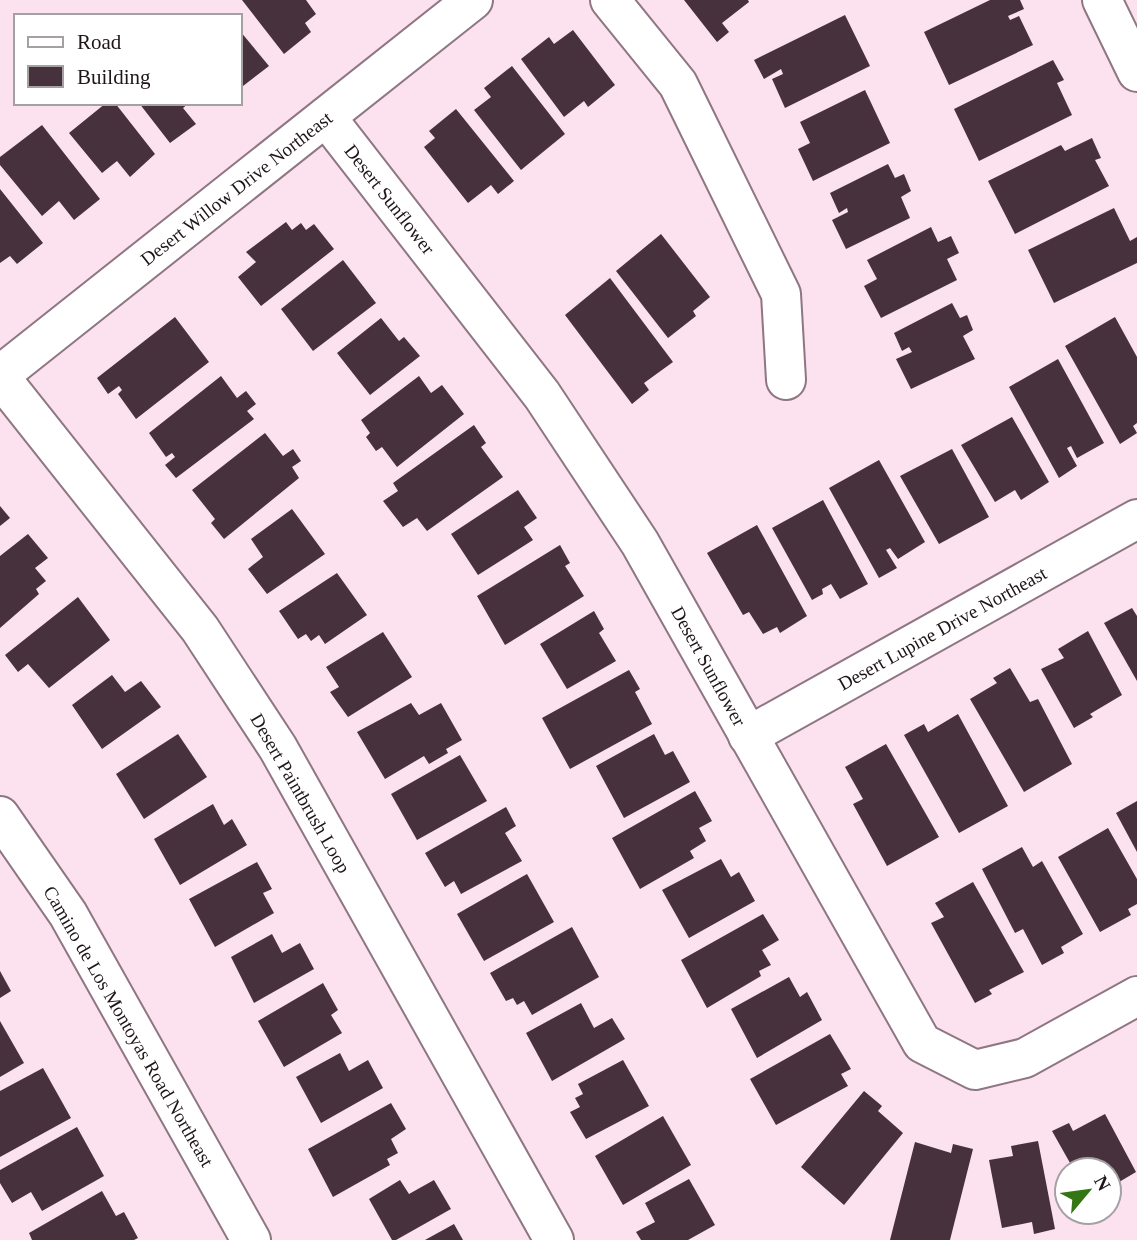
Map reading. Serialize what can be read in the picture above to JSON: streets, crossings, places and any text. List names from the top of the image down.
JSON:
{
  "streets": {
    "street": [
      "Desert Willow Drive Northeast",
      "Desert Sunflower",
      "Desert Lupine Drive Northeast",
      "Desert Paintbrush Loop",
      "Camino de Los Montoyas Road Northeast"
    ]
  },
  "crossings": [
    ["Desert Willow Drive Northeast", "Desert Sunflower"],
    ["Desert Willow Drive Northeast", "Desert Paintbrush Loop"],
    ["Desert Sunflower", "Desert Lupine Drive Northeast"]
  ],
  "legend": ["Road", "Building"],
  "north": "top right"
}
